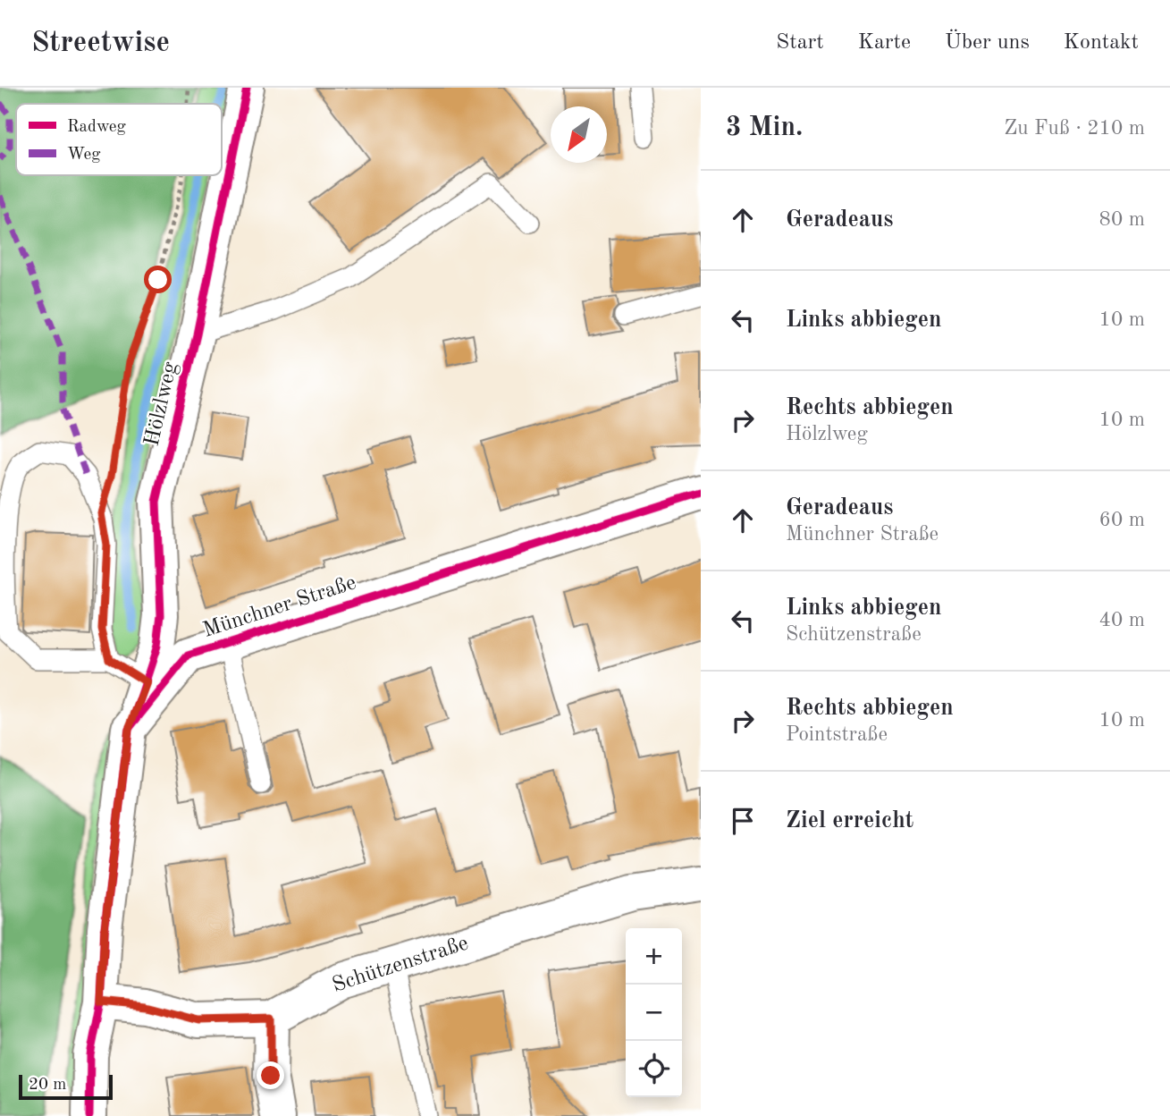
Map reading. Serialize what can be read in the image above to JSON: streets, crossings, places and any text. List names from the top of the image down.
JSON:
{
  "streets": {
    "street": ["Hölzlweg", "Münchner Straße", "Schützenstraße"]
  },
  "crossings": [
    ["Hölzlweg", "Münchner Straße"]
  ],
  "legend": ["Radweg", "Weg"],
  "scale_bar": "20 m",
  "north": "bottom left",
  "page": {
    "header": "Streetwise",
    "nav": [
      "Start",
      "Karte",
      "Über uns",
      "Kontakt"
    ],
    "heading": ["3 Min.", "Zu Fuß · 210 m"],
    "list": [
      ["Geradeaus", "80 m"],
      ["Links abbiegen", "10 m"],
      ["Rechts abbiegen", "Hölzlweg", "10 m"],
      ["Geradeaus", "Münchner Straße", "60 m"],
      ["Links abbiegen", "Schützenstraße", "40 m"],
      ["Rechts abbiegen", "Pointstraße", "10 m"],
      "Ziel erreicht"
    ],
    "map_buttons": ["+", "−"],
    "scale": "20 m"
  }
}
